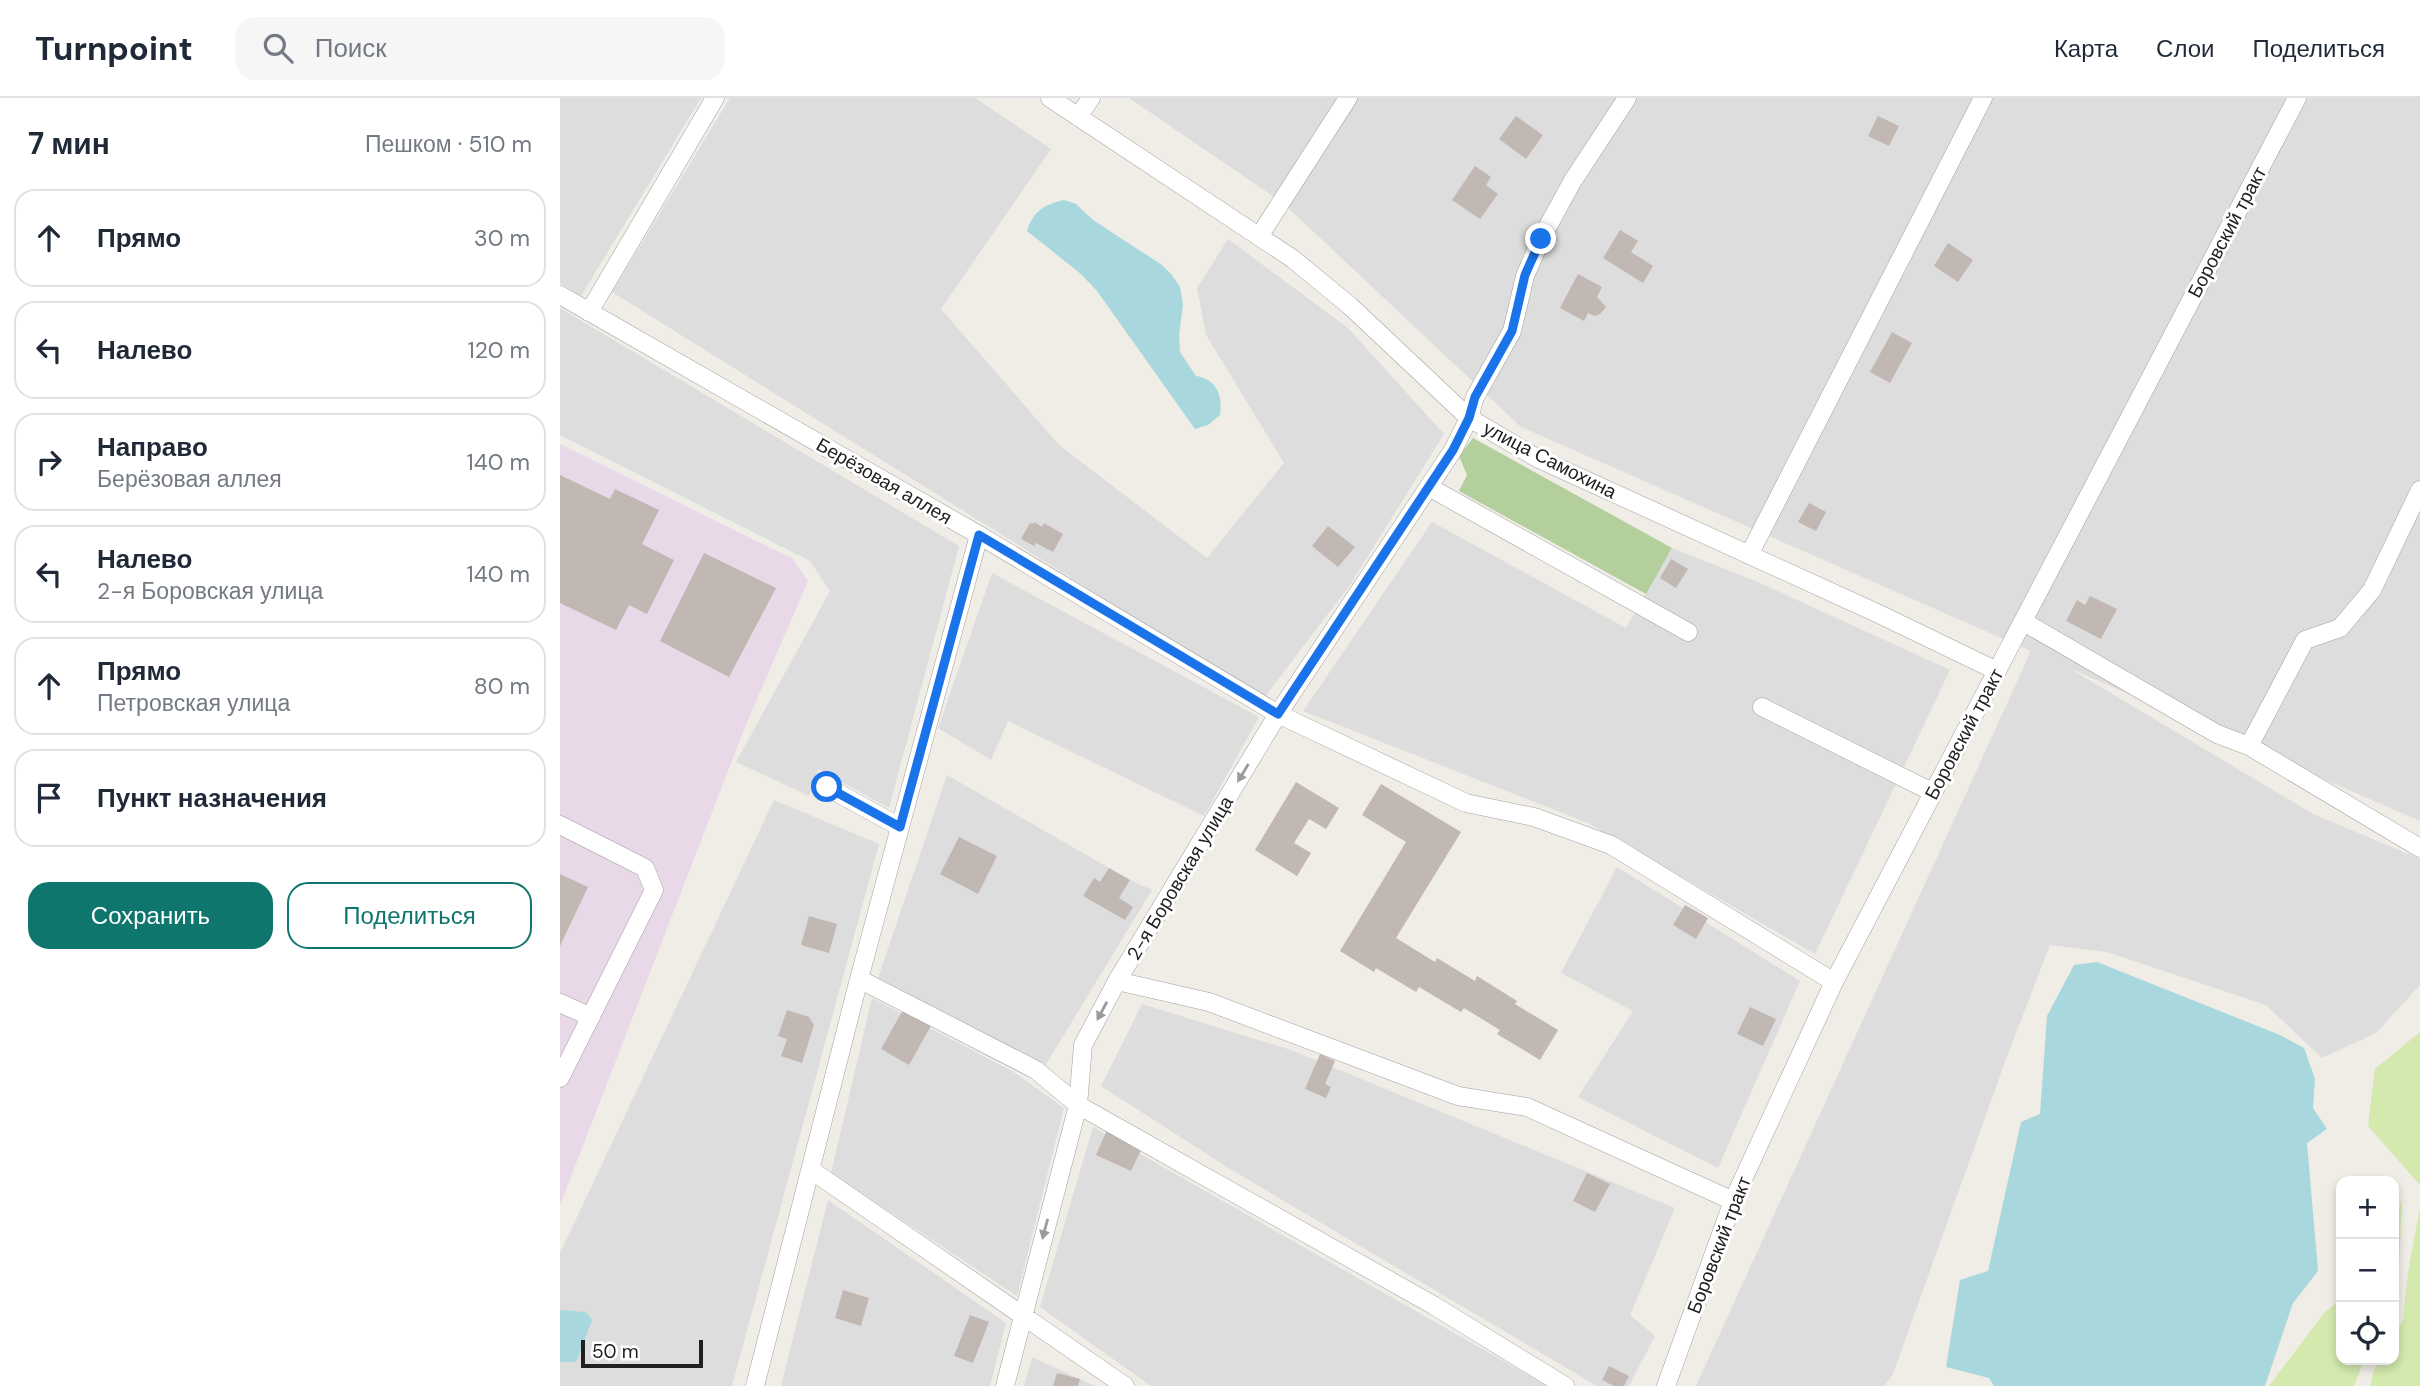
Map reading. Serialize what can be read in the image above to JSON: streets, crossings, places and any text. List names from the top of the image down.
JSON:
{
  "streets": {
    "street": [
      "Боровский тракт",
      "улица Самохина",
      "Берёзовая аллея",
      "2-я Боровская улица"
    ]
  },
  "crossings": [
    ["Боровский тракт", "улица Самохина"],
    ["Боровский тракт", "Берёзовая аллея"],
    ["улица Самохина", "2-я Боровская улица"],
    ["Берёзовая аллея", "2-я Боровская улица"]
  ],
  "one_way": ["2-я Боровская улица"],
  "scale_bar": "50 m",
  "page": {
    "header": "Turnpoint",
    "search": "Поиск",
    "nav": ["Карта", "Слои", "Поделиться"],
    "heading": ["7 мин", "Пешком · 510 m"],
    "list": [
      ["Прямо", "30 m"],
      ["Налево", "120 m"],
      ["Направо", "Берёзовая аллея", "140 m"],
      ["Налево", "2-я Боровская улица", "140 m"],
      ["Прямо", "Петровская улица", "80 m"],
      "Пункт назначения"
    ],
    "buttons": ["Сохранить", "Поделиться"],
    "map_buttons": ["+", "−"],
    "scale": "50 m"
  }
}
